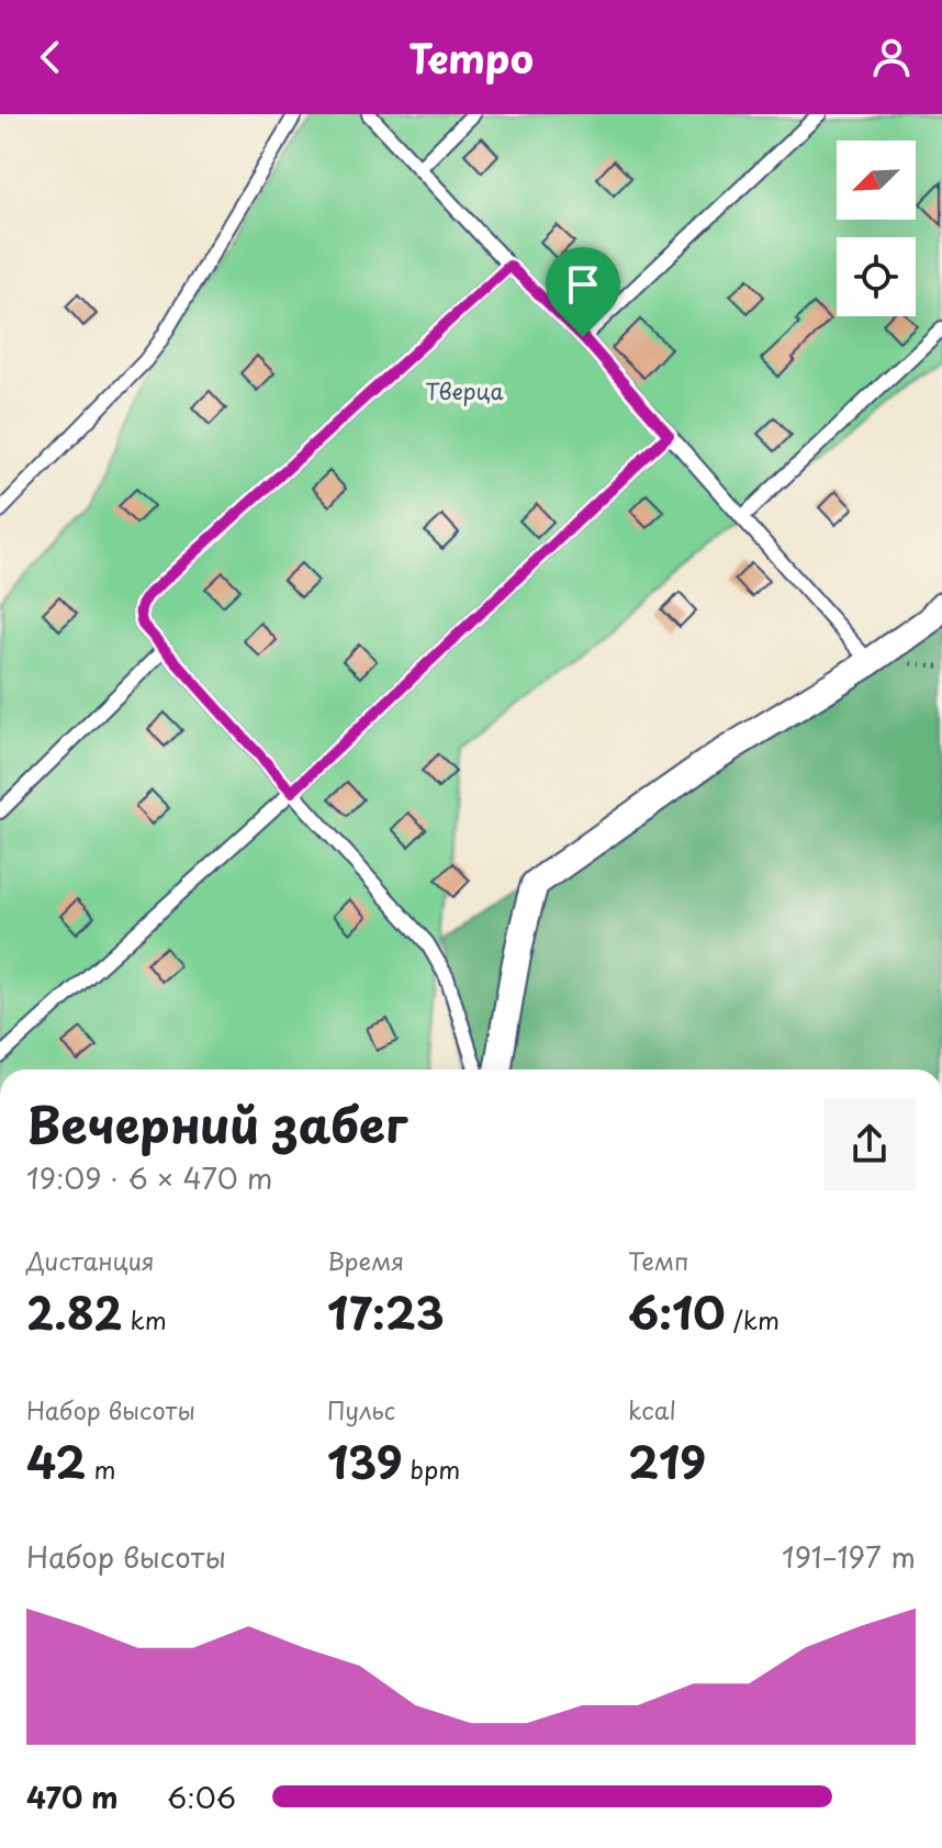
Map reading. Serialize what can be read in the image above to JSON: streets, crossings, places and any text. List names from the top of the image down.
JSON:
{
  "parks": ["Тверца"],
  "north": "bottom left",
  "page": {
    "header": "Tempo",
    "heading": ["Вечерний забег", "19:09 · 6 × 470 m"],
    "stats": [
      ["Дистанция", "2.82 km"],
      ["Время", "17:23"],
      ["Темп", "6:10 /km"],
      ["Набор высоты", "42 m"],
      ["Пульс", "139 bpm"],
      ["kcal", "219"]
    ],
    "chart": ["Набор высоты", "191–197 m"],
    "list": [
      {
        "name": "470 m",
        "note": "6:06"
      }
    ]
  }
}
